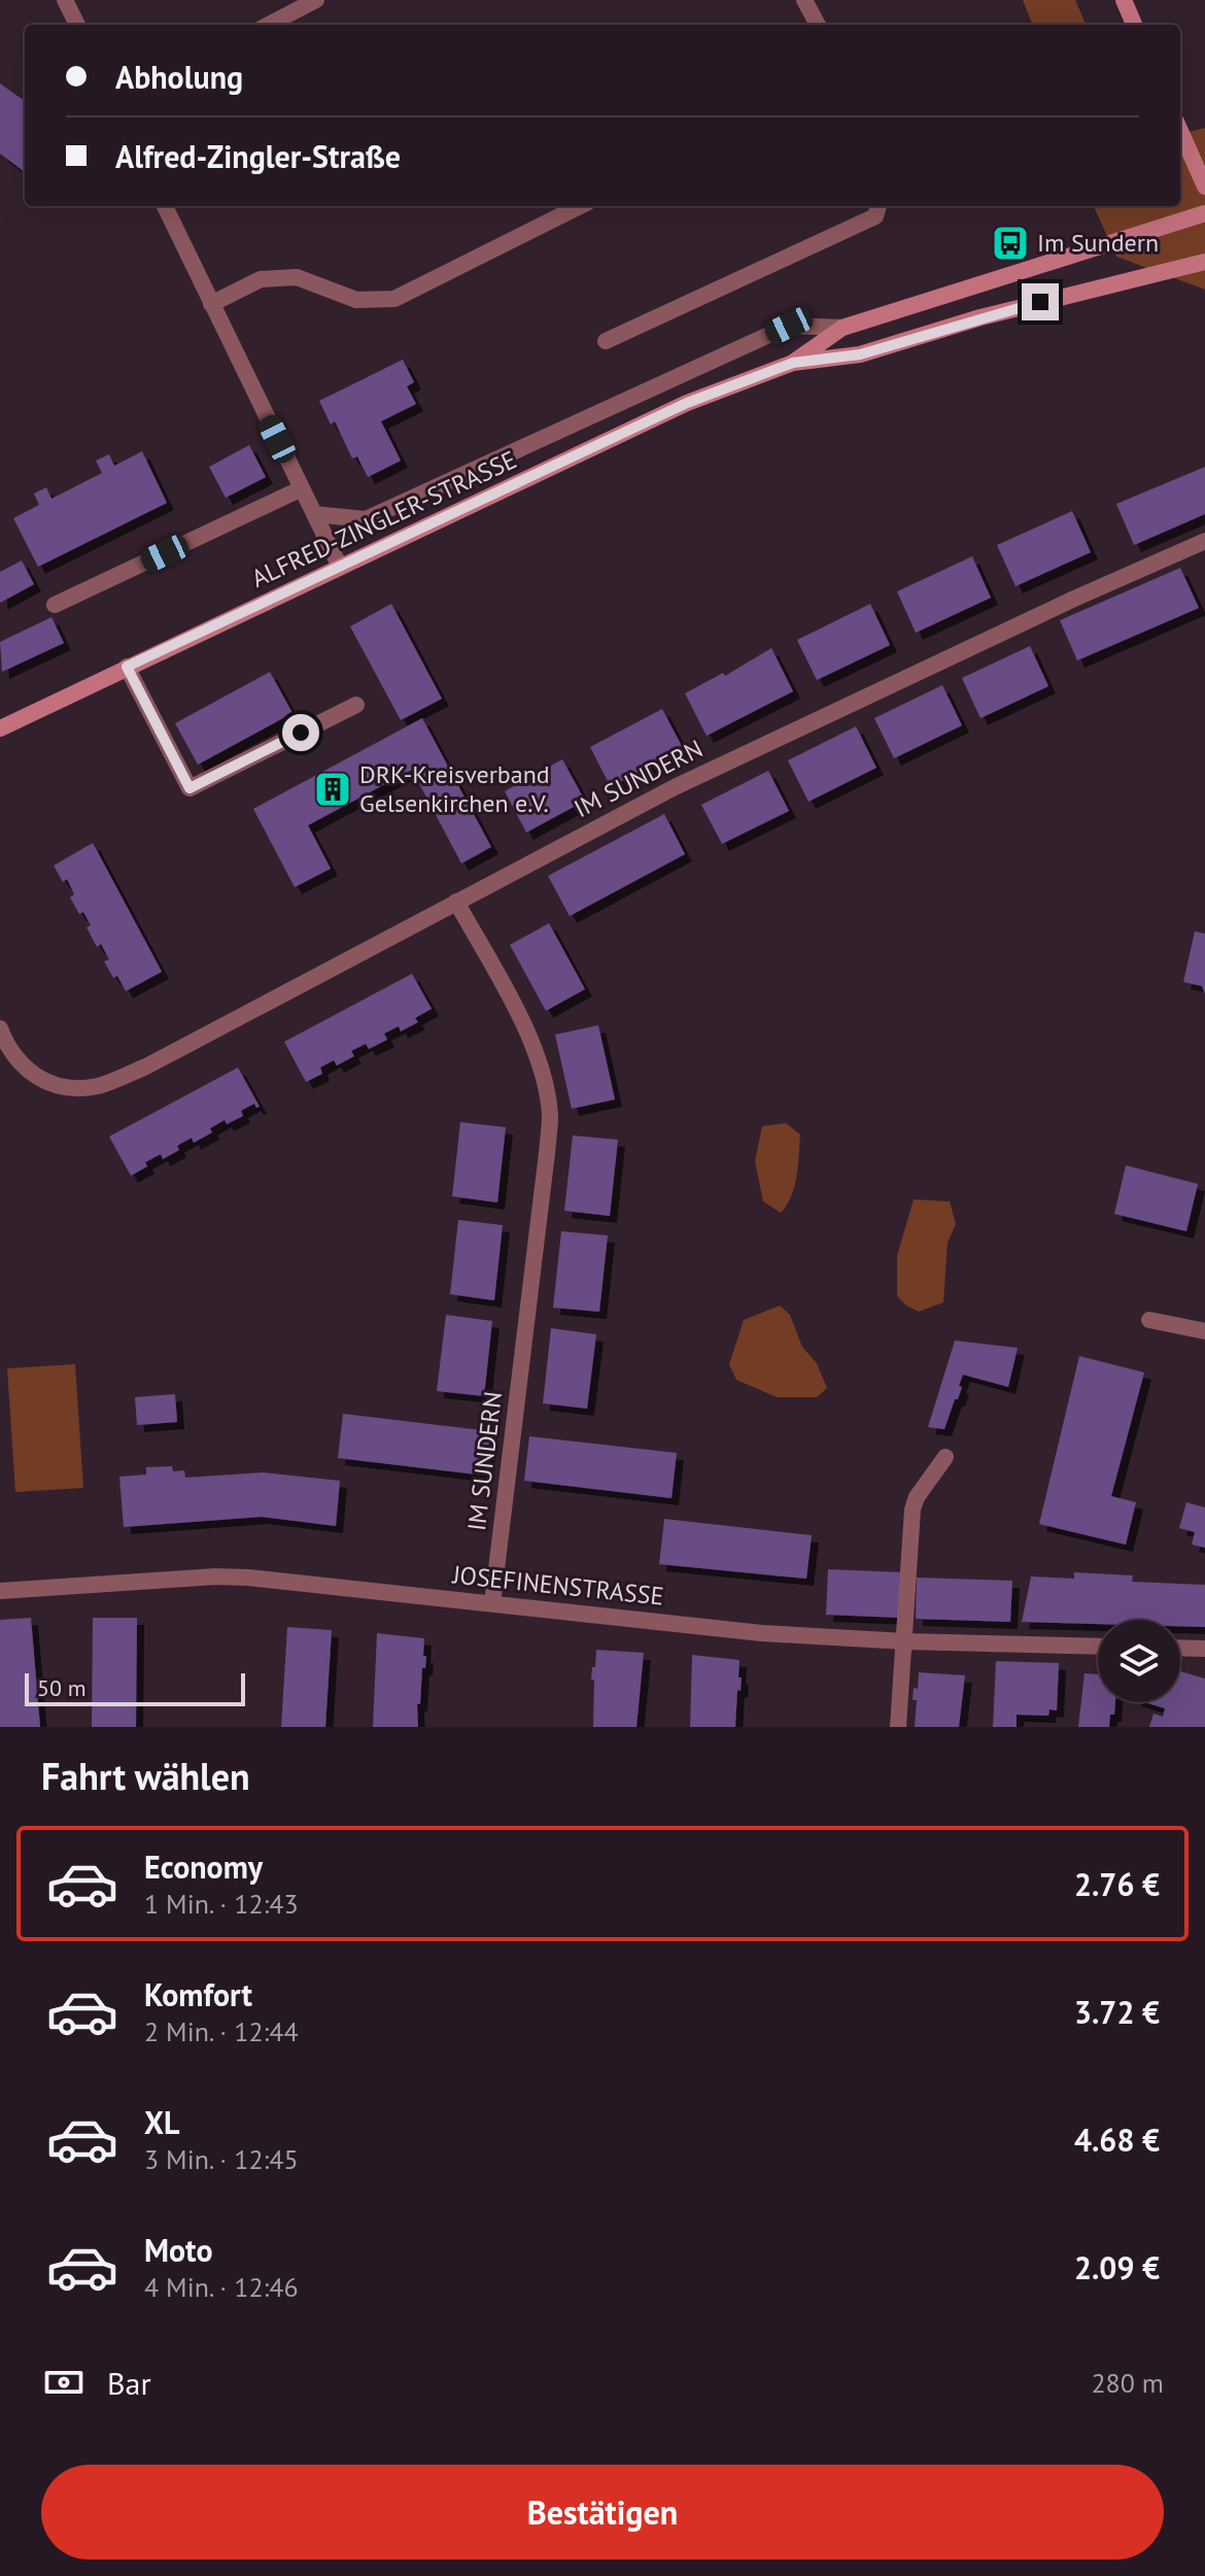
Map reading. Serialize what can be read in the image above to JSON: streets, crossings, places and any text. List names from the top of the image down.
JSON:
{
  "streets": {
    "street": ["ALFRED-ZINGLER-STRASSE", "IM SUNDERN", "JOSEFINENSTRASSE"]
  },
  "crossings": [
    ["IM SUNDERN", "JOSEFINENSTRASSE"]
  ],
  "places": {
    "bus stop": ["Im Sundern"],
    "building": ["DRK-Kreisverband Gelsenkirchen e.V."]
  },
  "scale_bar": "50 m",
  "page": {
    "banner": ["Abholung", "Alfred-Zingler-Straße"],
    "scale": "50 m",
    "heading": "Fahrt wählen",
    "list": [
      {
        "name": "Economy",
        "note": "1 Min. · 12:43",
        "value": "2.76 €"
      },
      {
        "name": "Komfort",
        "note": "2 Min. · 12:44",
        "value": "3.72 €"
      },
      {
        "name": "XL",
        "note": "3 Min. · 12:45",
        "value": "4.68 €"
      },
      {
        "name": "Moto",
        "note": "4 Min. · 12:46",
        "value": "2.09 €"
      }
    ],
    "pay": ["Bar", "280 m"],
    "buttons": "Bestätigen"
  }
}
